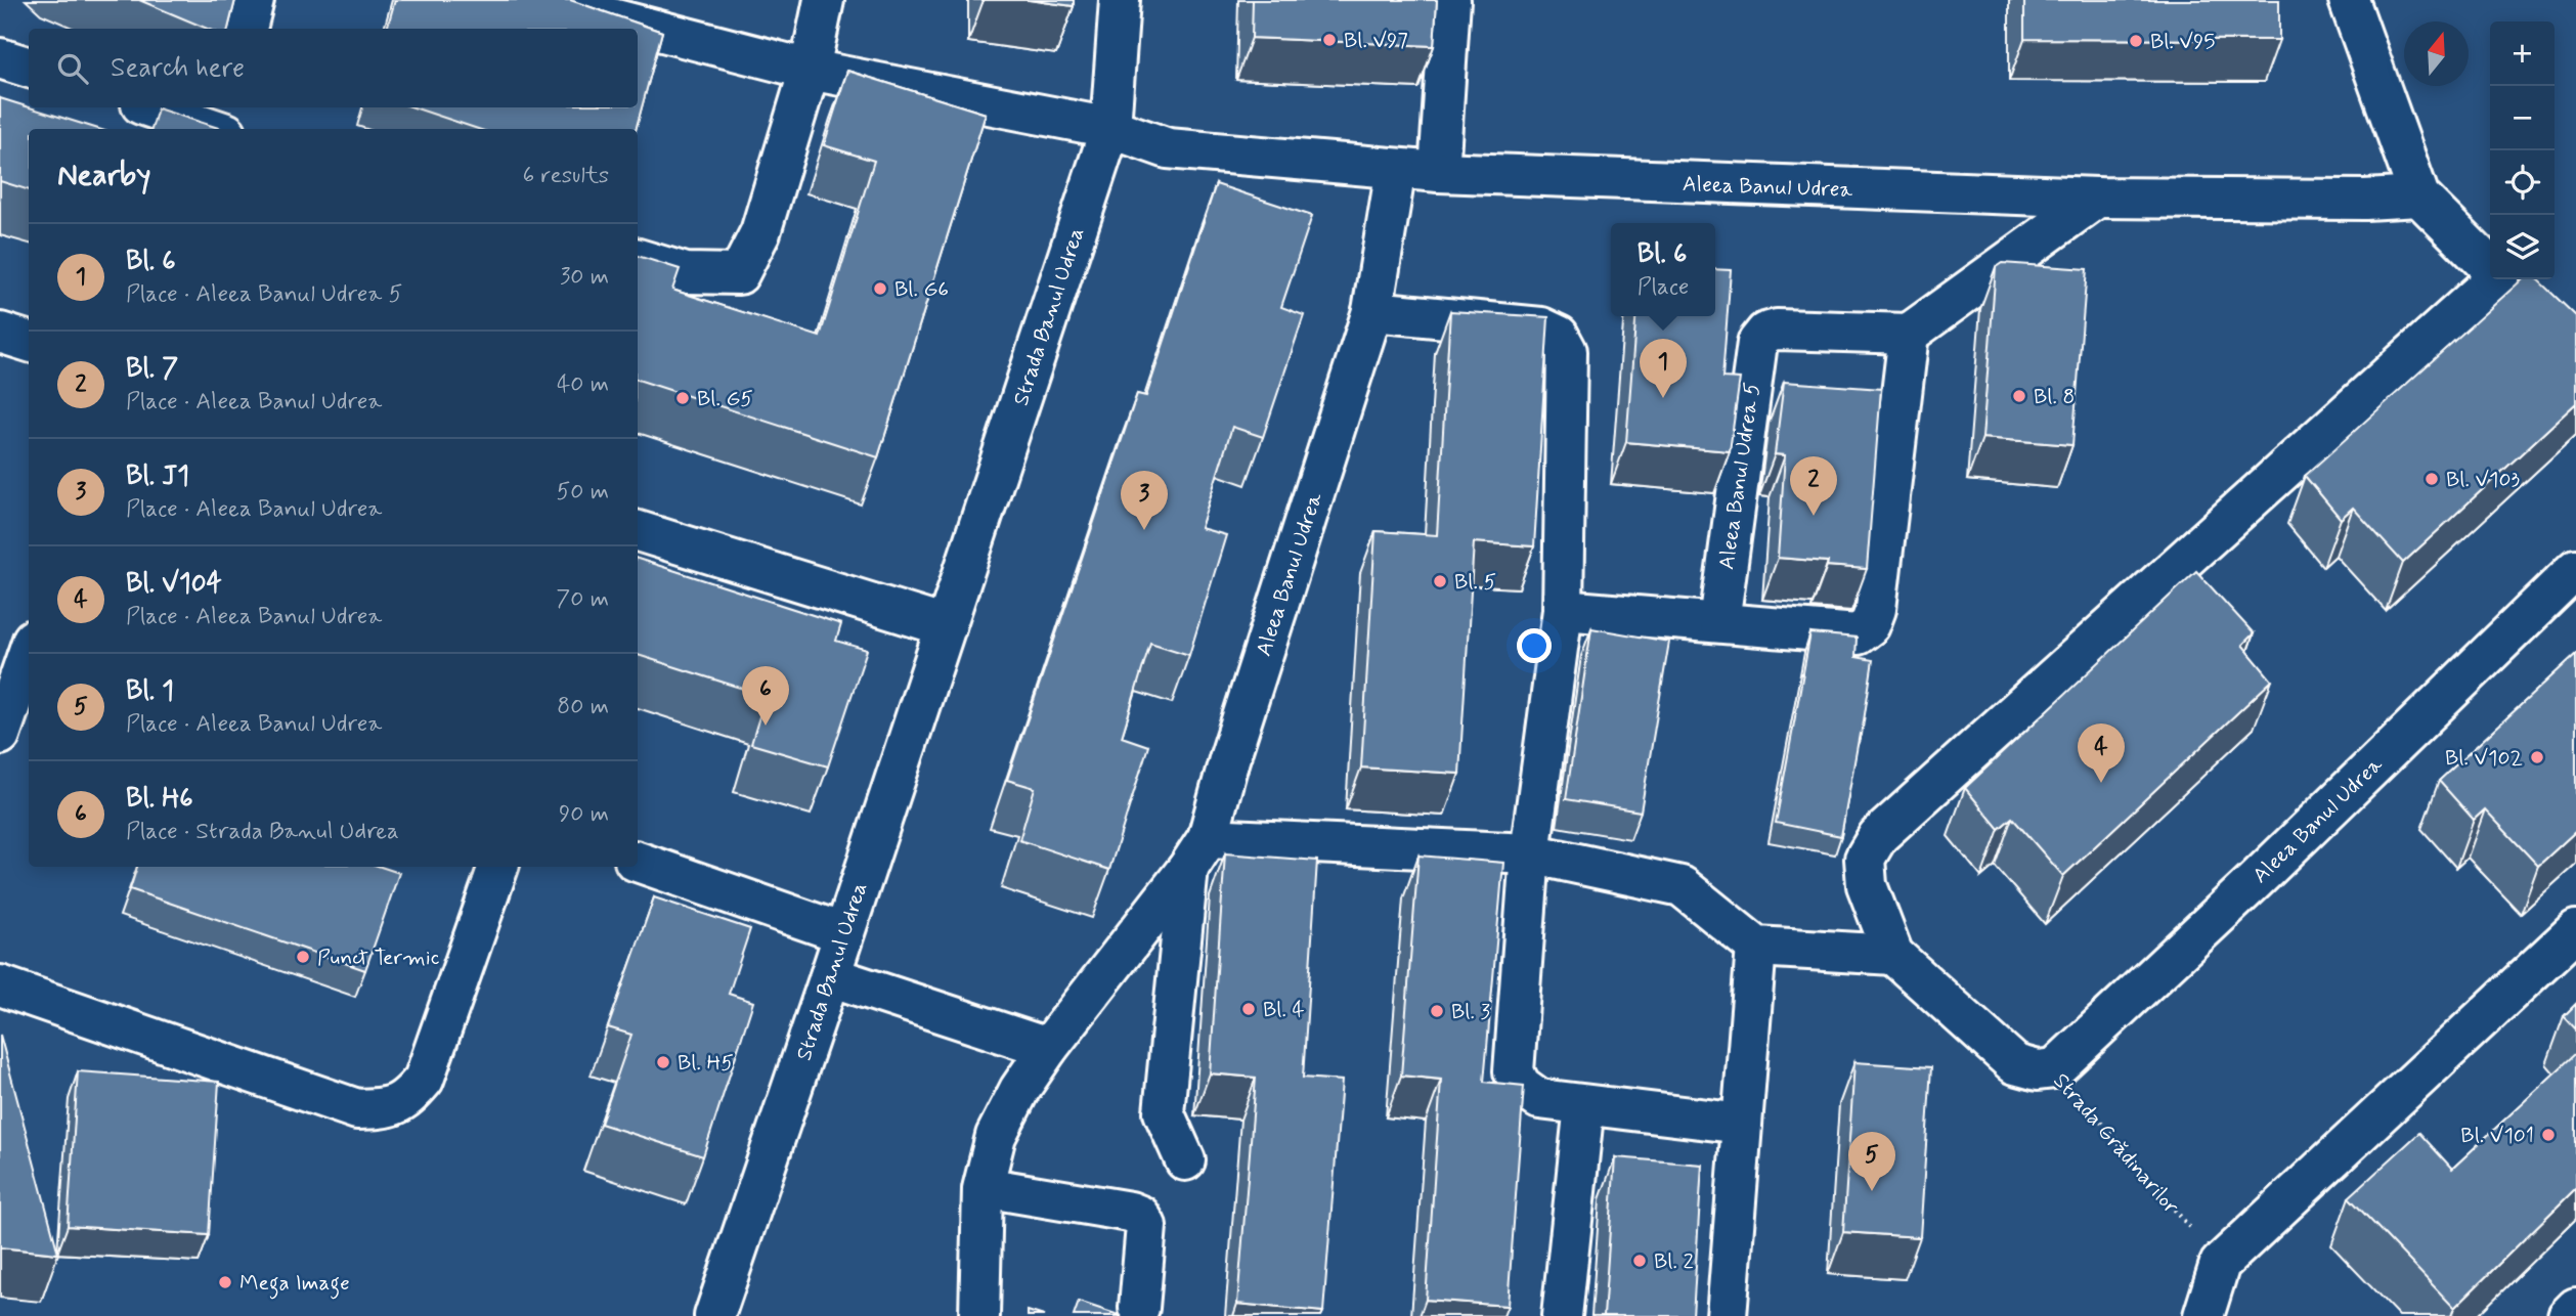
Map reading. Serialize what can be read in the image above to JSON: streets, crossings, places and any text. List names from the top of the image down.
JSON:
{
  "streets": {
    "street": [
      "Aleea Banul Udrea",
      "Strada Banul Udrea",
      "Aleea Banul Udrea 5",
      "Strada Grădinarilor"
    ]
  },
  "crossings": [
    ["Aleea Banul Udrea", "Strada Banul Udrea"],
    ["Aleea Banul Udrea", "Strada Grădinarilor"]
  ],
  "places": [
    "Bl. V97",
    "Bl. V95",
    "Bl. G6",
    "Bl. 8",
    "Bl. G5",
    "Bl. V103",
    "Bl. 5",
    "Bl. V102",
    "Punct Termic",
    "Bl. 4",
    "Bl. 3",
    "Bl. H5",
    "Bl. V101",
    "Bl. 2",
    "Mega Image"
  ],
  "north": "top",
  "page": {
    "map_buttons": ["+", "−"],
    "search": "Search here",
    "heading": ["Nearby", "6 results"],
    "list": [
      {
        "mark": "1",
        "name": "Bl. 6",
        "note": "Place · Aleea Banul Udrea 5",
        "value": "30 m"
      },
      {
        "mark": "2",
        "name": "Bl. 7",
        "note": "Place · Aleea Banul Udrea",
        "value": "40 m"
      },
      {
        "mark": "3",
        "name": "Bl. J1",
        "note": "Place · Aleea Banul Udrea",
        "value": "50 m"
      },
      {
        "mark": "4",
        "name": "Bl. V104",
        "note": "Place · Aleea Banul Udrea",
        "value": "70 m"
      },
      {
        "mark": "5",
        "name": "Bl. 1",
        "note": "Place · Aleea Banul Udrea",
        "value": "80 m"
      },
      {
        "mark": "6",
        "name": "Bl. H6",
        "note": "Place · Strada Banul Udrea",
        "value": "90 m"
      }
    ],
    "popup": ["Bl. 6", "Place"],
    "pins": [
      "1",
      "2",
      "3",
      "6",
      "4",
      "5"
    ]
  }
}
